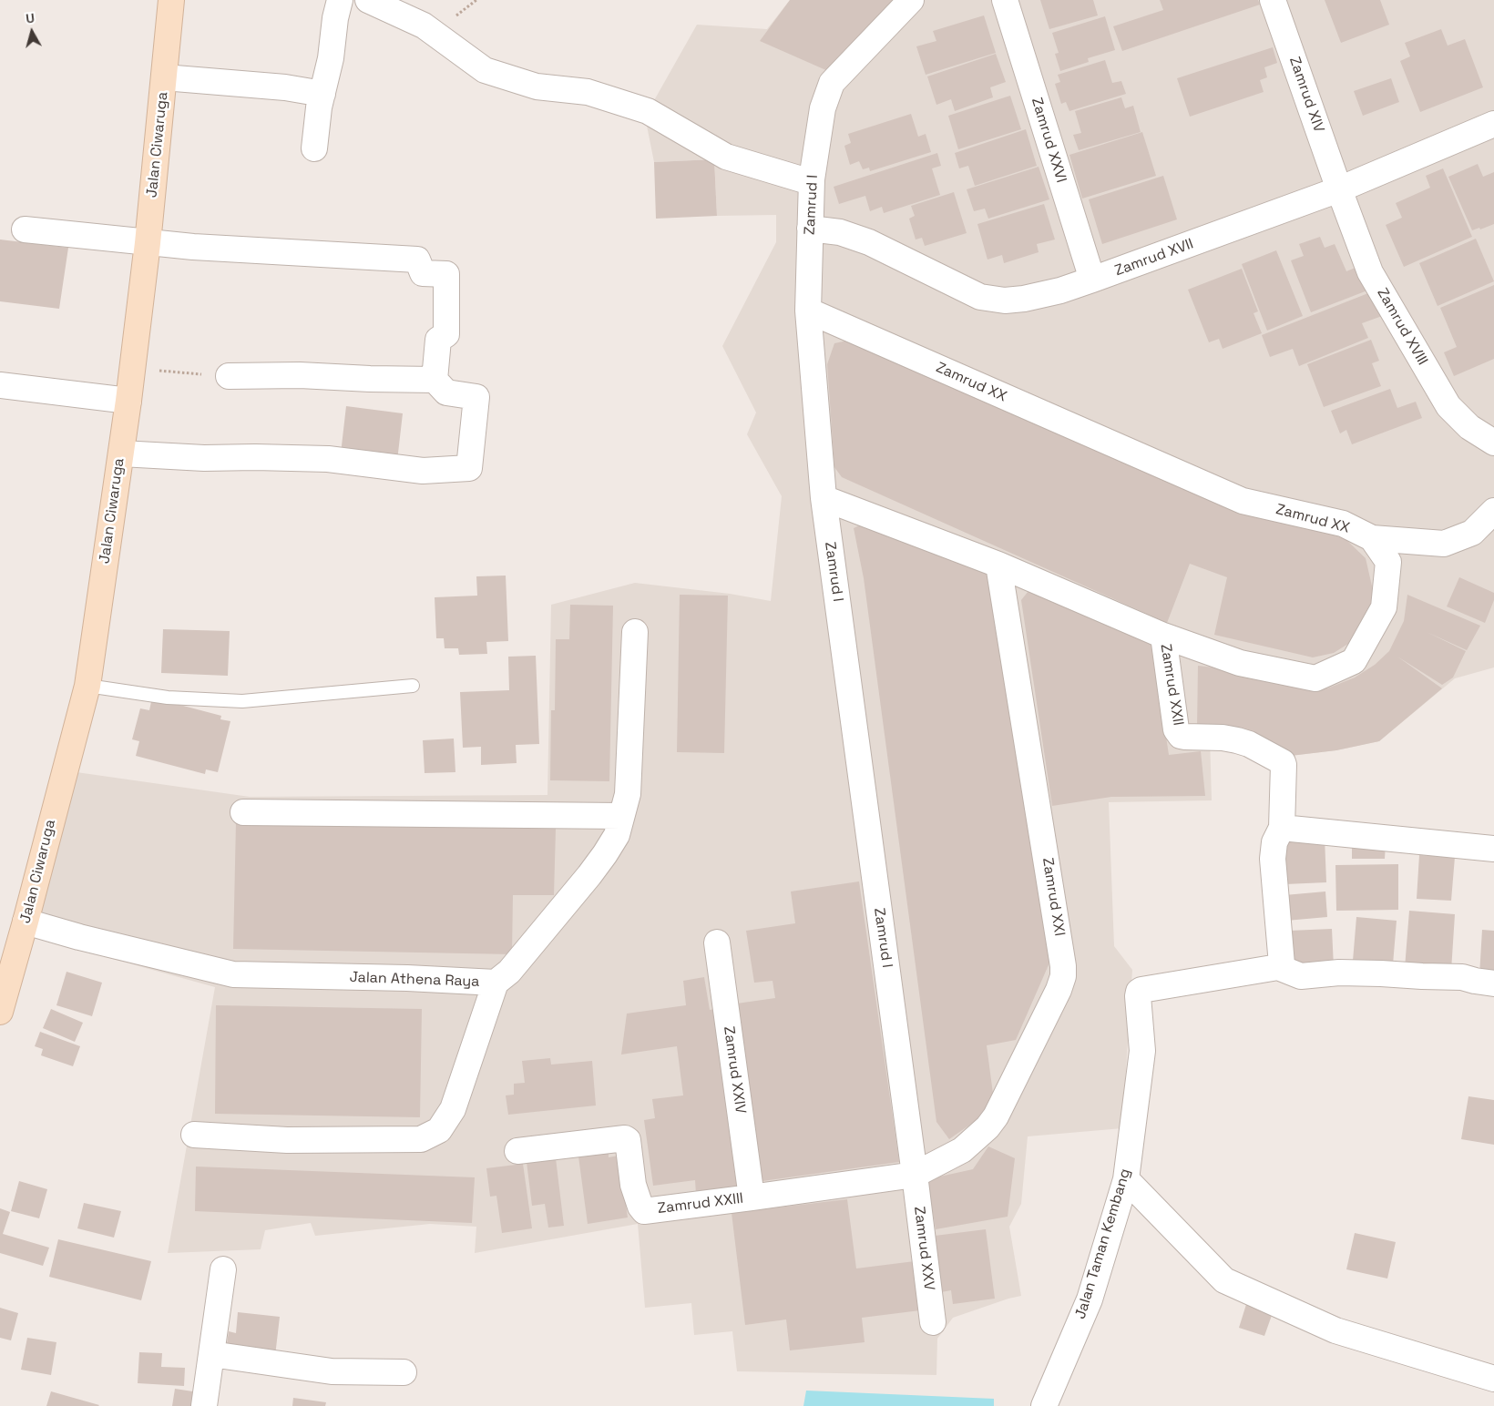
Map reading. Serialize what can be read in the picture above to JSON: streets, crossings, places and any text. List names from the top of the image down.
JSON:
{
  "streets": {
    "street": [
      "Zamrud XIV",
      "Zamrud XXVI",
      "Jalan Ciwaruga",
      "Zamrud I",
      "Zamrud XVII",
      "Zamrud XVIII",
      "Zamrud XX",
      "Zamrud XXII",
      "Zamrud XXI",
      "Jalan Athena Raya",
      "Zamrud XXIV",
      "Zamrud XXIII",
      "Jalan Taman Kembang",
      "Zamrud XXV"
    ]
  },
  "crossings": [
    ["Zamrud XIV", "Zamrud XVII"],
    ["Zamrud XIV", "Zamrud XVIII"],
    ["Zamrud XXVI", "Zamrud XVII"],
    ["Jalan Ciwaruga", "Jalan Athena Raya"],
    ["Zamrud I", "Zamrud XVII"],
    ["Zamrud I", "Zamrud XX"],
    ["Zamrud I", "Zamrud XXI"],
    ["Zamrud I", "Zamrud XXIII"],
    ["Zamrud I", "Zamrud XXV"],
    ["Zamrud XVII", "Zamrud XVIII"],
    ["Zamrud XX", "Zamrud XXII"],
    ["Zamrud XX", "Zamrud XXI"],
    ["Zamrud XXI", "Zamrud XXIII"],
    ["Zamrud XXI", "Zamrud XXV"],
    ["Zamrud XXIV", "Zamrud XXIII"],
    ["Zamrud XXIII", "Zamrud XXV"]
  ],
  "north": "top"
}
